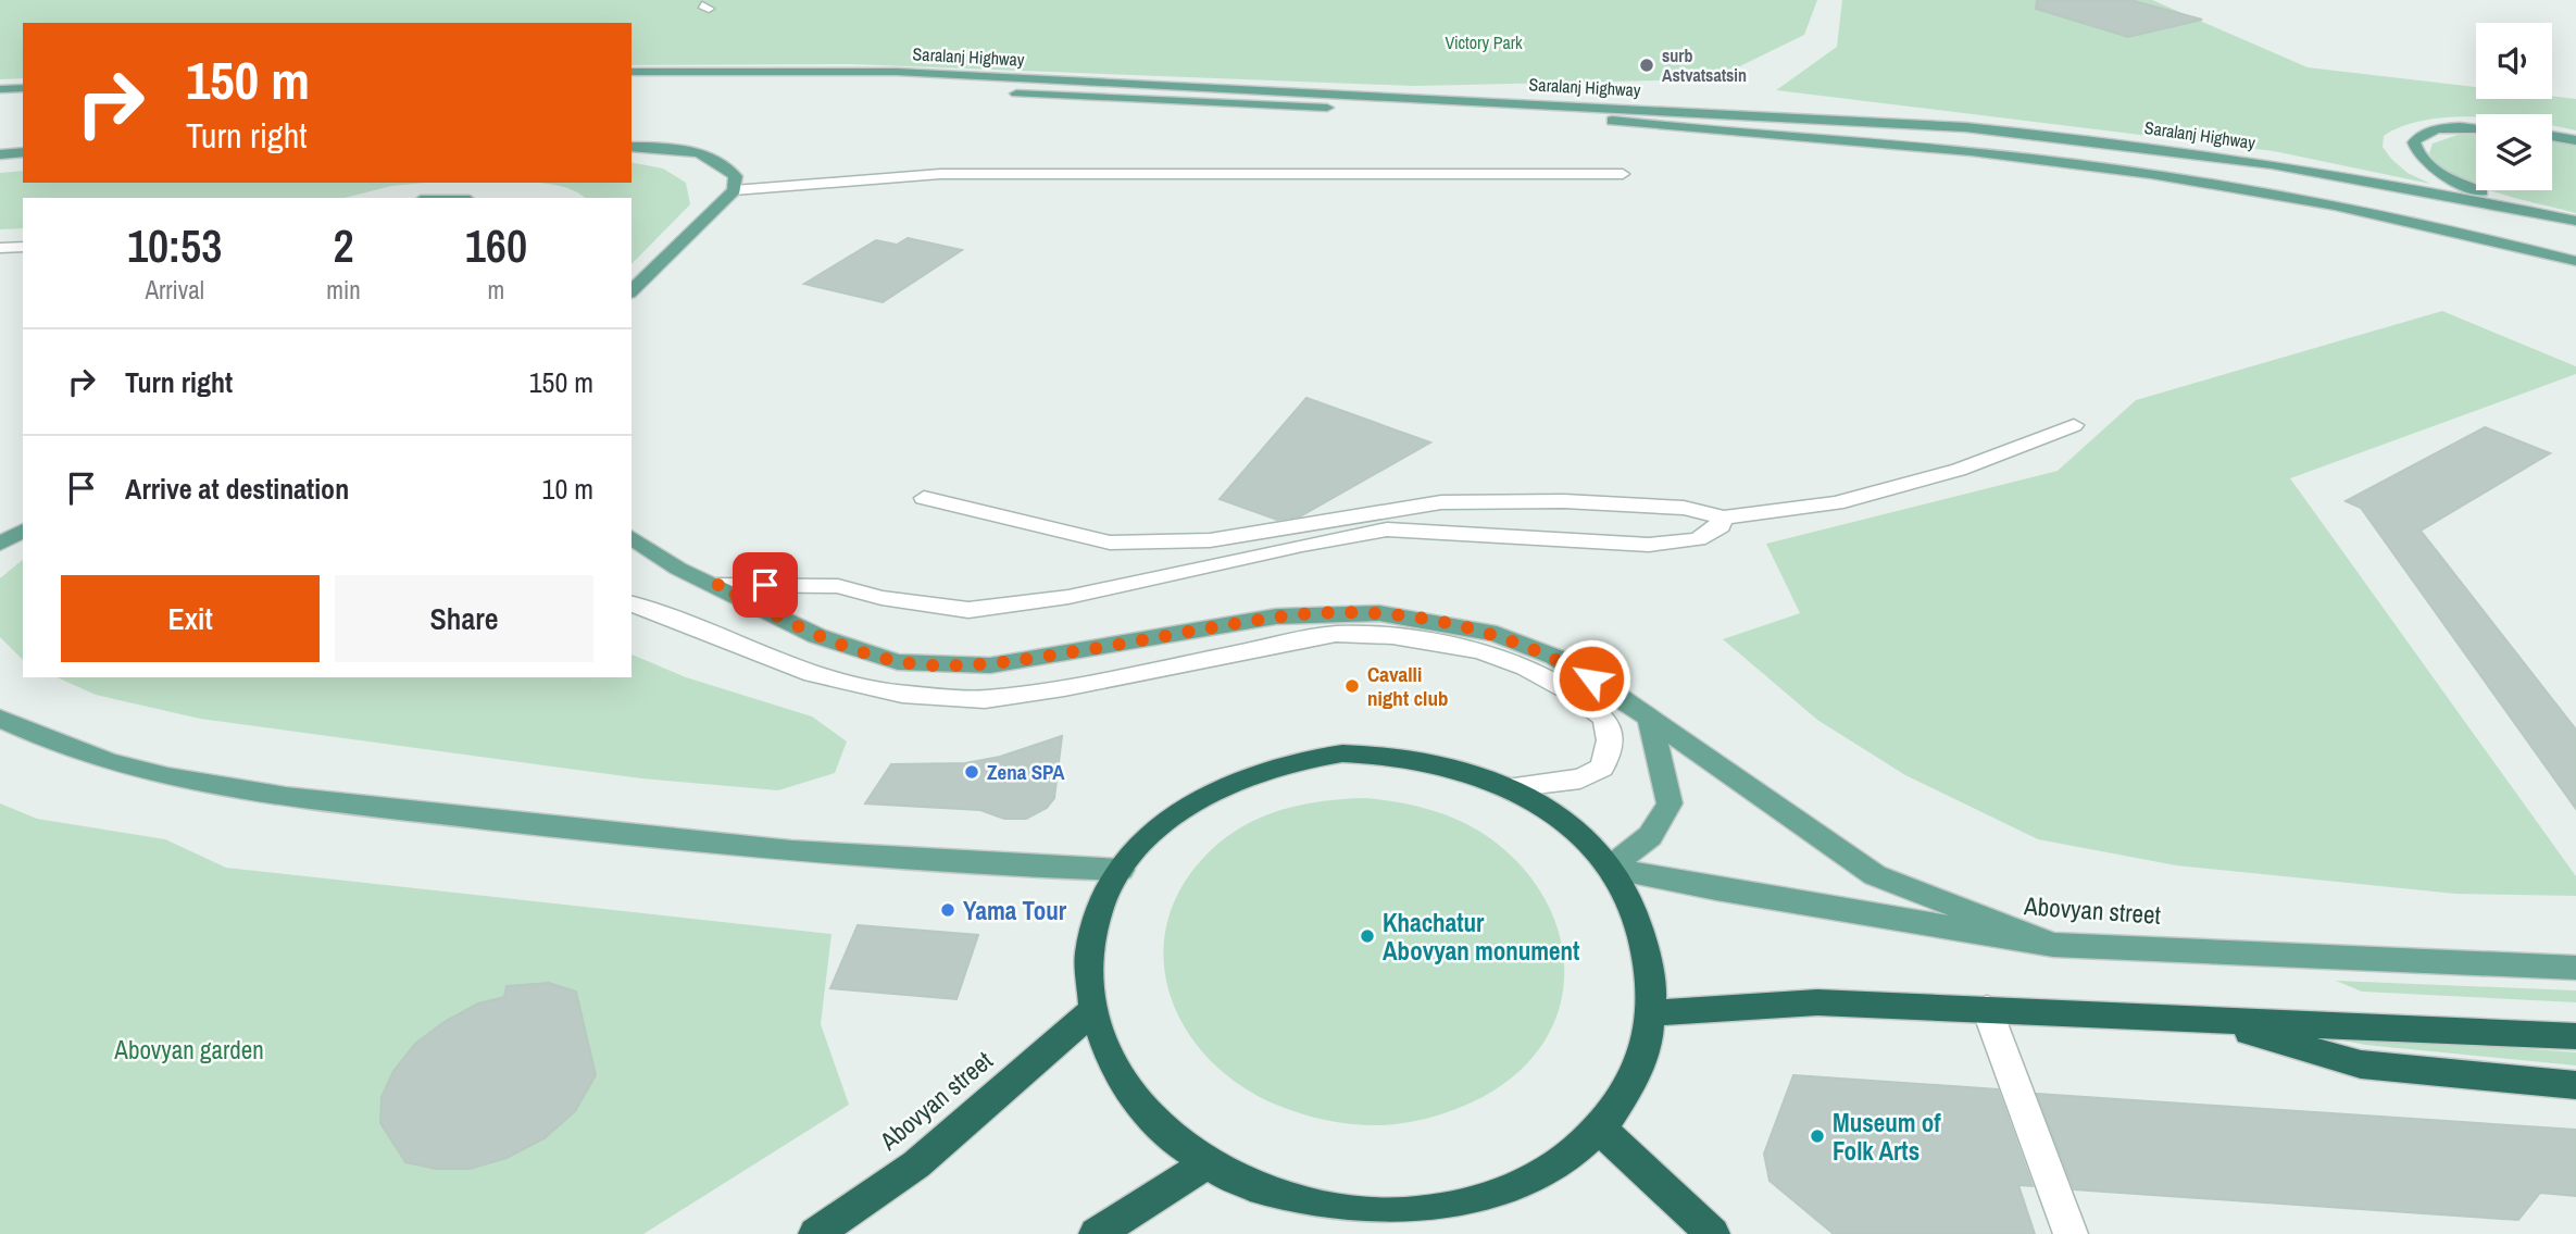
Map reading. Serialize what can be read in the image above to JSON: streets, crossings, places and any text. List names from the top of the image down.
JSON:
{
  "streets": {
    "highway": ["Abovyan street"],
    "main road": ["Saralanj Highway"]
  },
  "parks": ["Victory Park", "Abovyan garden"],
  "places": [
    "surb Astvatsatsin",
    "Cavalli night club",
    "Zena SPA",
    "Yama Tour",
    "Khachatur Abovyan monument",
    "Museum of Folk Arts"
  ],
  "page": {
    "turn": ["150 m", "Turn right"],
    "eta": [
      "10:53",
      "Arrival",
      "2",
      "min",
      "160",
      "m"
    ],
    "list": [
      {
        "name": "Turn right",
        "value": "150 m"
      },
      {
        "name": "Arrive at destination",
        "value": "10 m"
      }
    ],
    "buttons": ["Exit", "Share"]
  }
}
